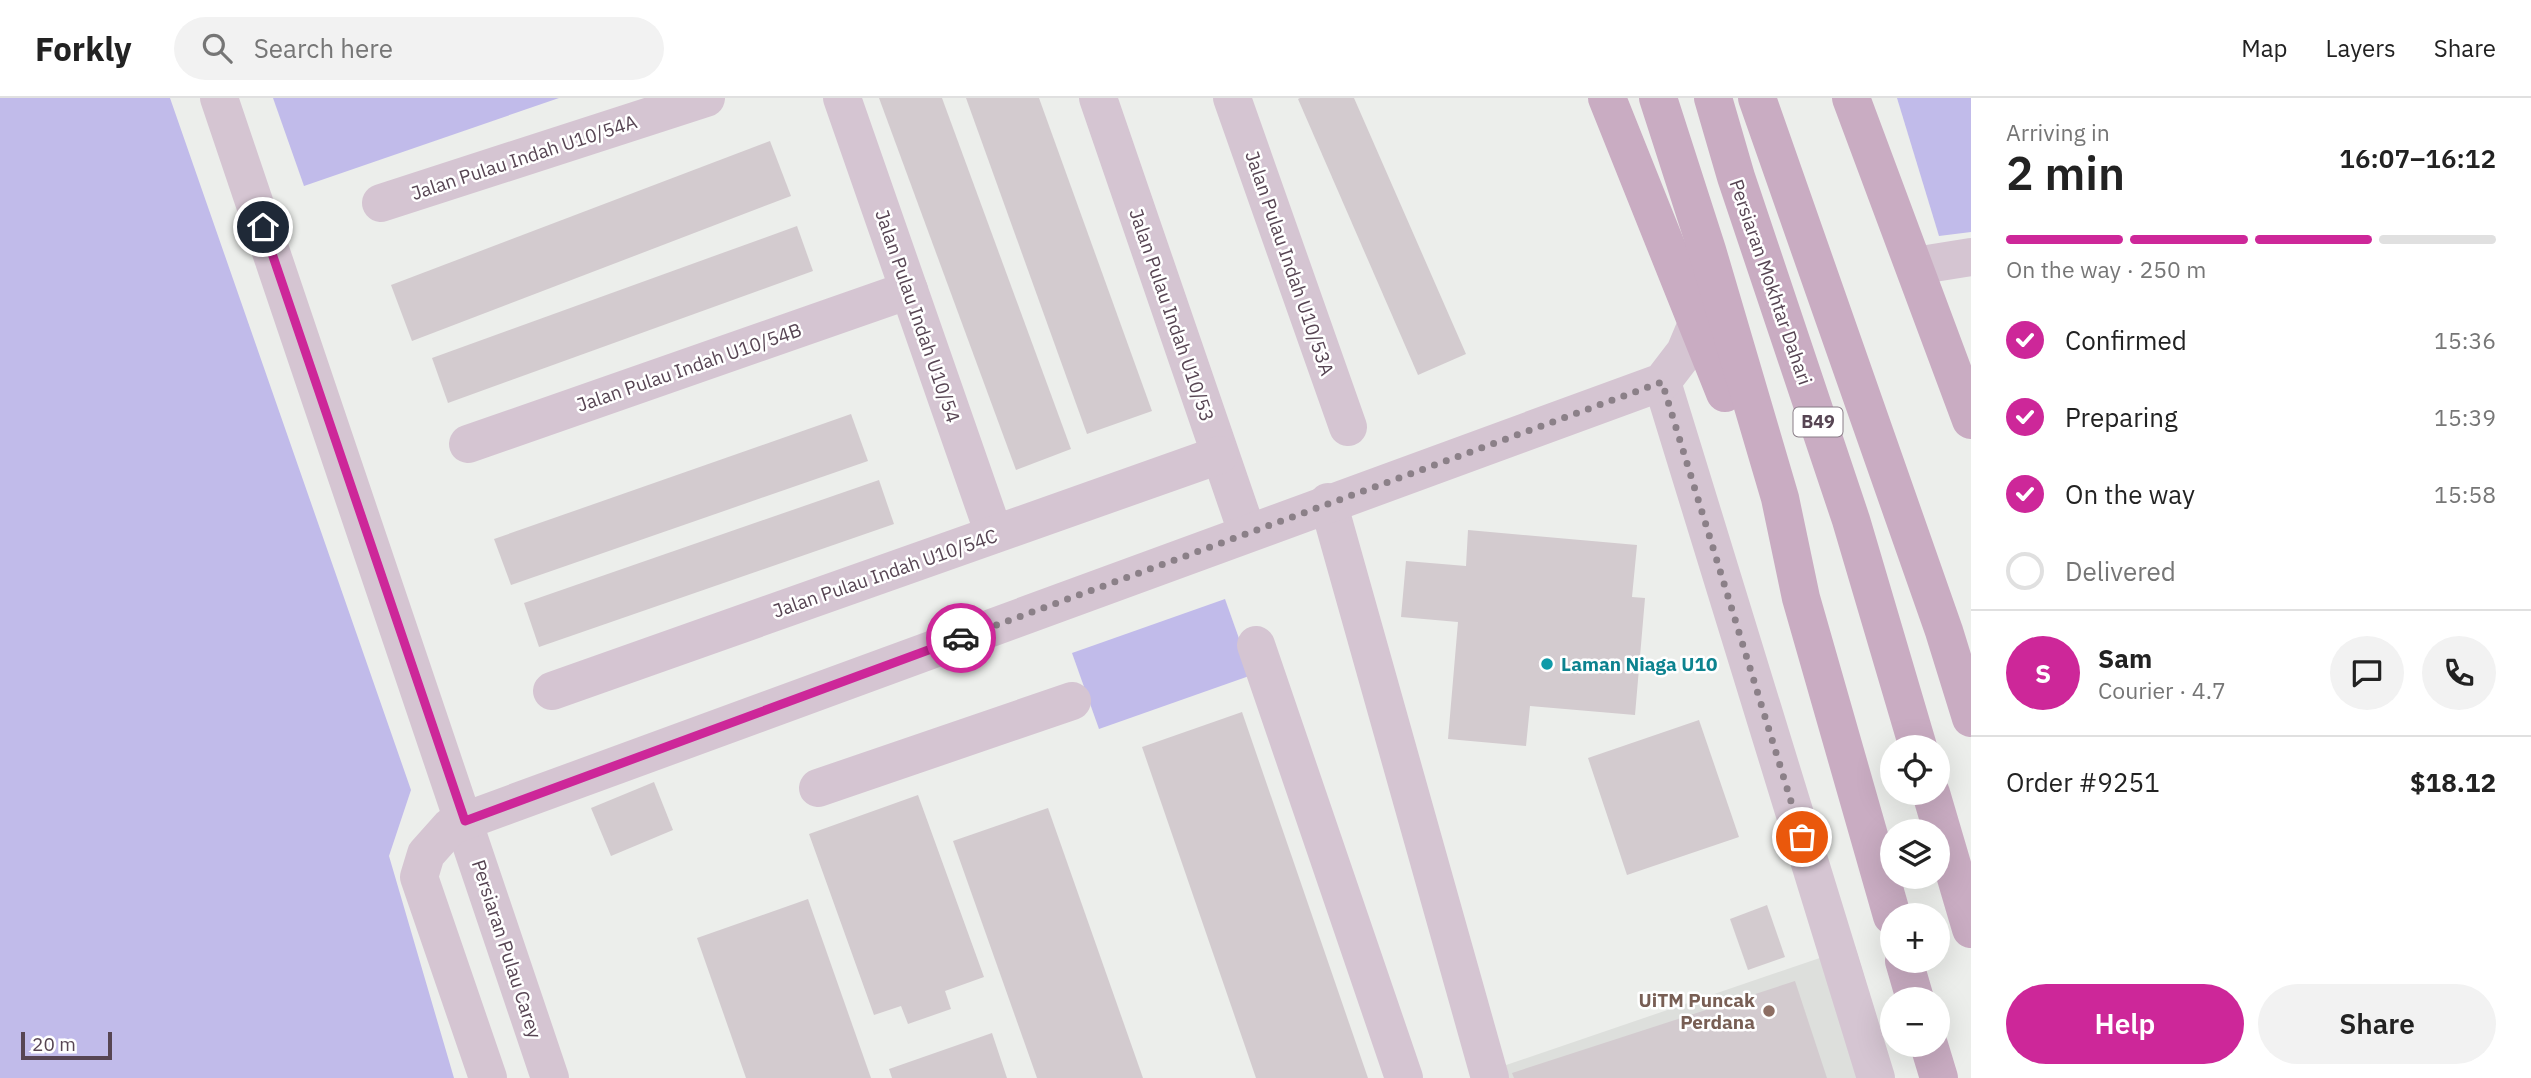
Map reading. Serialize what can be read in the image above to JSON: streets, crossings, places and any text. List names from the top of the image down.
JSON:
{
  "streets": {
    "main road": ["Persiaran Mokhtar Dahari", "B49"],
    "street": [
      "Jalan Pulau Indah U10/54A",
      "Jalan Pulau Indah U10/53A",
      "Jalan Pulau Indah U10/53",
      "Jalan Pulau Indah U10/54",
      "Jalan Pulau Indah U10/54B",
      "Jalan Pulau Indah U10/54C",
      "Persiaran Pulau Carey"
    ]
  },
  "crossings": [
    ["Jalan Pulau Indah U10/53", "Jalan Pulau Indah U10/54C"],
    ["Jalan Pulau Indah U10/54", "Jalan Pulau Indah U10/54B"],
    ["Jalan Pulau Indah U10/54", "Jalan Pulau Indah U10/54C"]
  ],
  "places": ["Laman Niaga U10", "UiTM Puncak Perdana"],
  "scale_bar": "20 m",
  "page": {
    "header": "Forkly",
    "search": "Search here",
    "nav": ["Map", "Layers", "Share"],
    "heading": ["2 min", "Arriving in", "16:07–16:12"],
    "panel": [
      "Sam",
      "Courier · 4.7",
      "Order #9251",
      "$18.12"
    ],
    "bar": "On the way · 250 m",
    "list": [
      ["Confirmed", "15:36"],
      ["Preparing", "15:39"],
      ["On the way", "15:58"],
      "Delivered"
    ],
    "round": "S",
    "map_buttons": ["+", "−"],
    "buttons": ["Help", "Share"],
    "scale": "20 m"
  }
}
